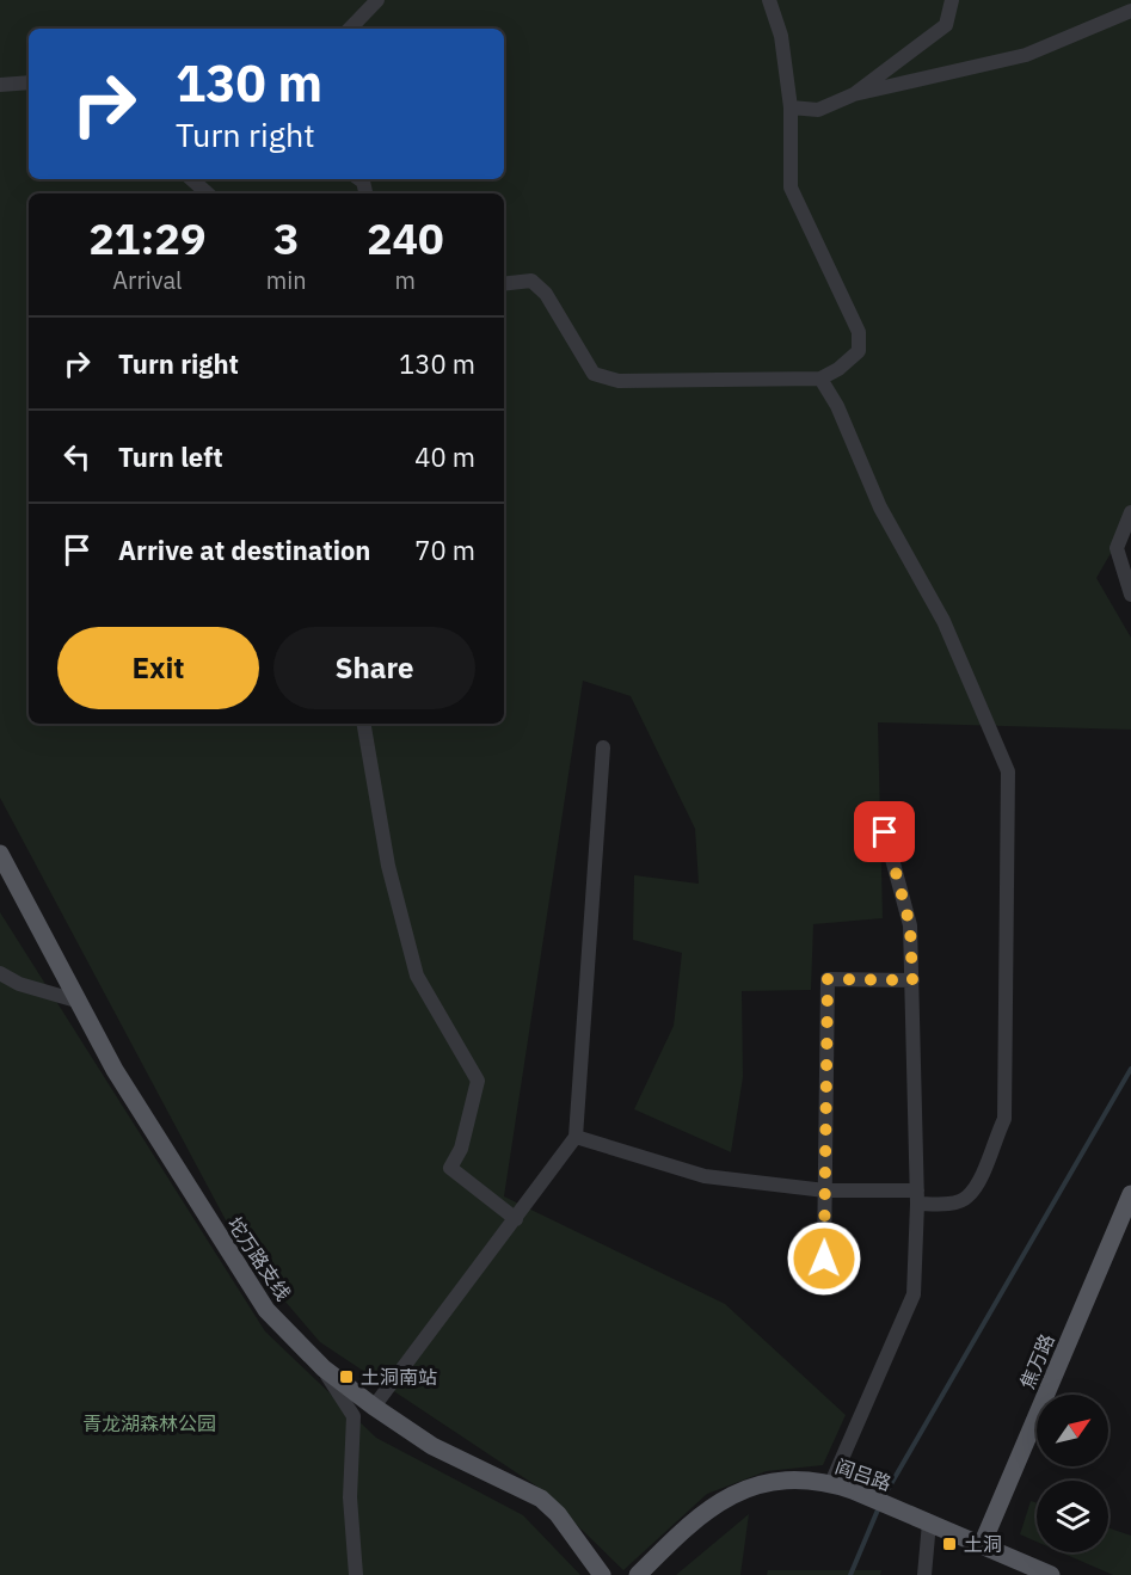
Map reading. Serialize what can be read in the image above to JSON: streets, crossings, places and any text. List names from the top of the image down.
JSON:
{
  "streets": {
    "main road": ["坨万路支线", "焦万路", "阎吕路"]
  },
  "crossings": [
    ["焦万路", "阎吕路"]
  ],
  "parks": ["青龙湖森林公园"],
  "places": {
    "transit": ["土洞南站", "土洞"]
  },
  "north": "top right",
  "page": {
    "turn": ["130 m", "Turn right"],
    "eta": [
      "21:29",
      "Arrival",
      "3",
      "min",
      "240",
      "m"
    ],
    "list": [
      {
        "name": "Turn right",
        "value": "130 m"
      },
      {
        "name": "Turn left",
        "value": "40 m"
      },
      {
        "name": "Arrive at destination",
        "value": "70 m"
      }
    ],
    "buttons": ["Exit", "Share"]
  }
}
